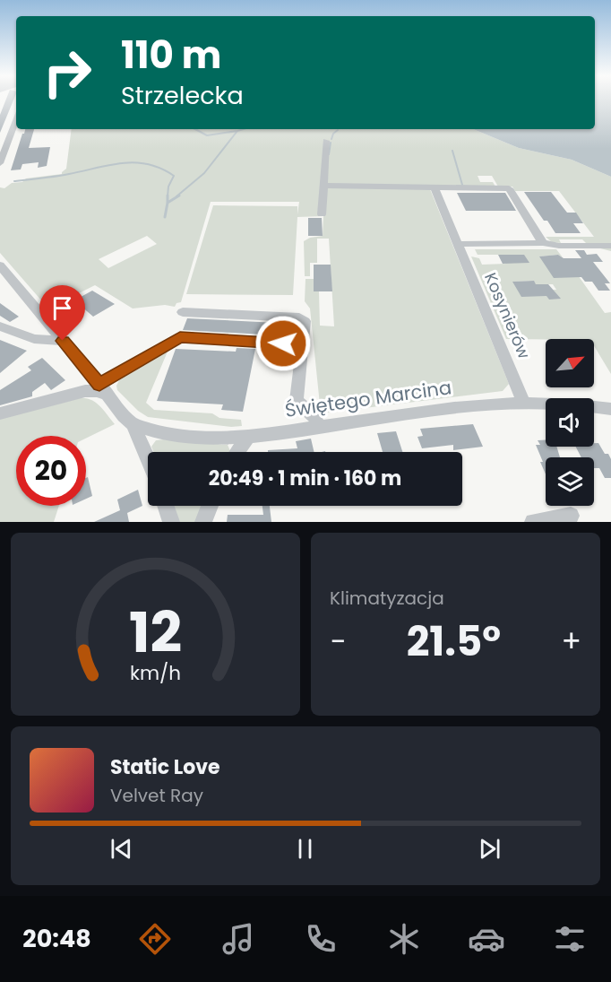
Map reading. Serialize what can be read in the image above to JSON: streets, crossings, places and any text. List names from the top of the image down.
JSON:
{
  "streets": {
    "street": ["Kosynierów", "Świętego Marcina"]
  },
  "crossings": [
    ["Kosynierów", "Świętego Marcina"]
  ],
  "north": "top right",
  "page": {
    "turn": ["110 m", "Strzelecka"],
    "limit": "20",
    "trip": "20:49 · 1 min · 160 m",
    "tile": "Klimatyzacja",
    "heat": ["−", "21.5°", "+"],
    "song": ["Static Love", "Velvet Ray"],
    "tabs": "20:48",
    "gauge": ["12", "km/h"]
  }
}
